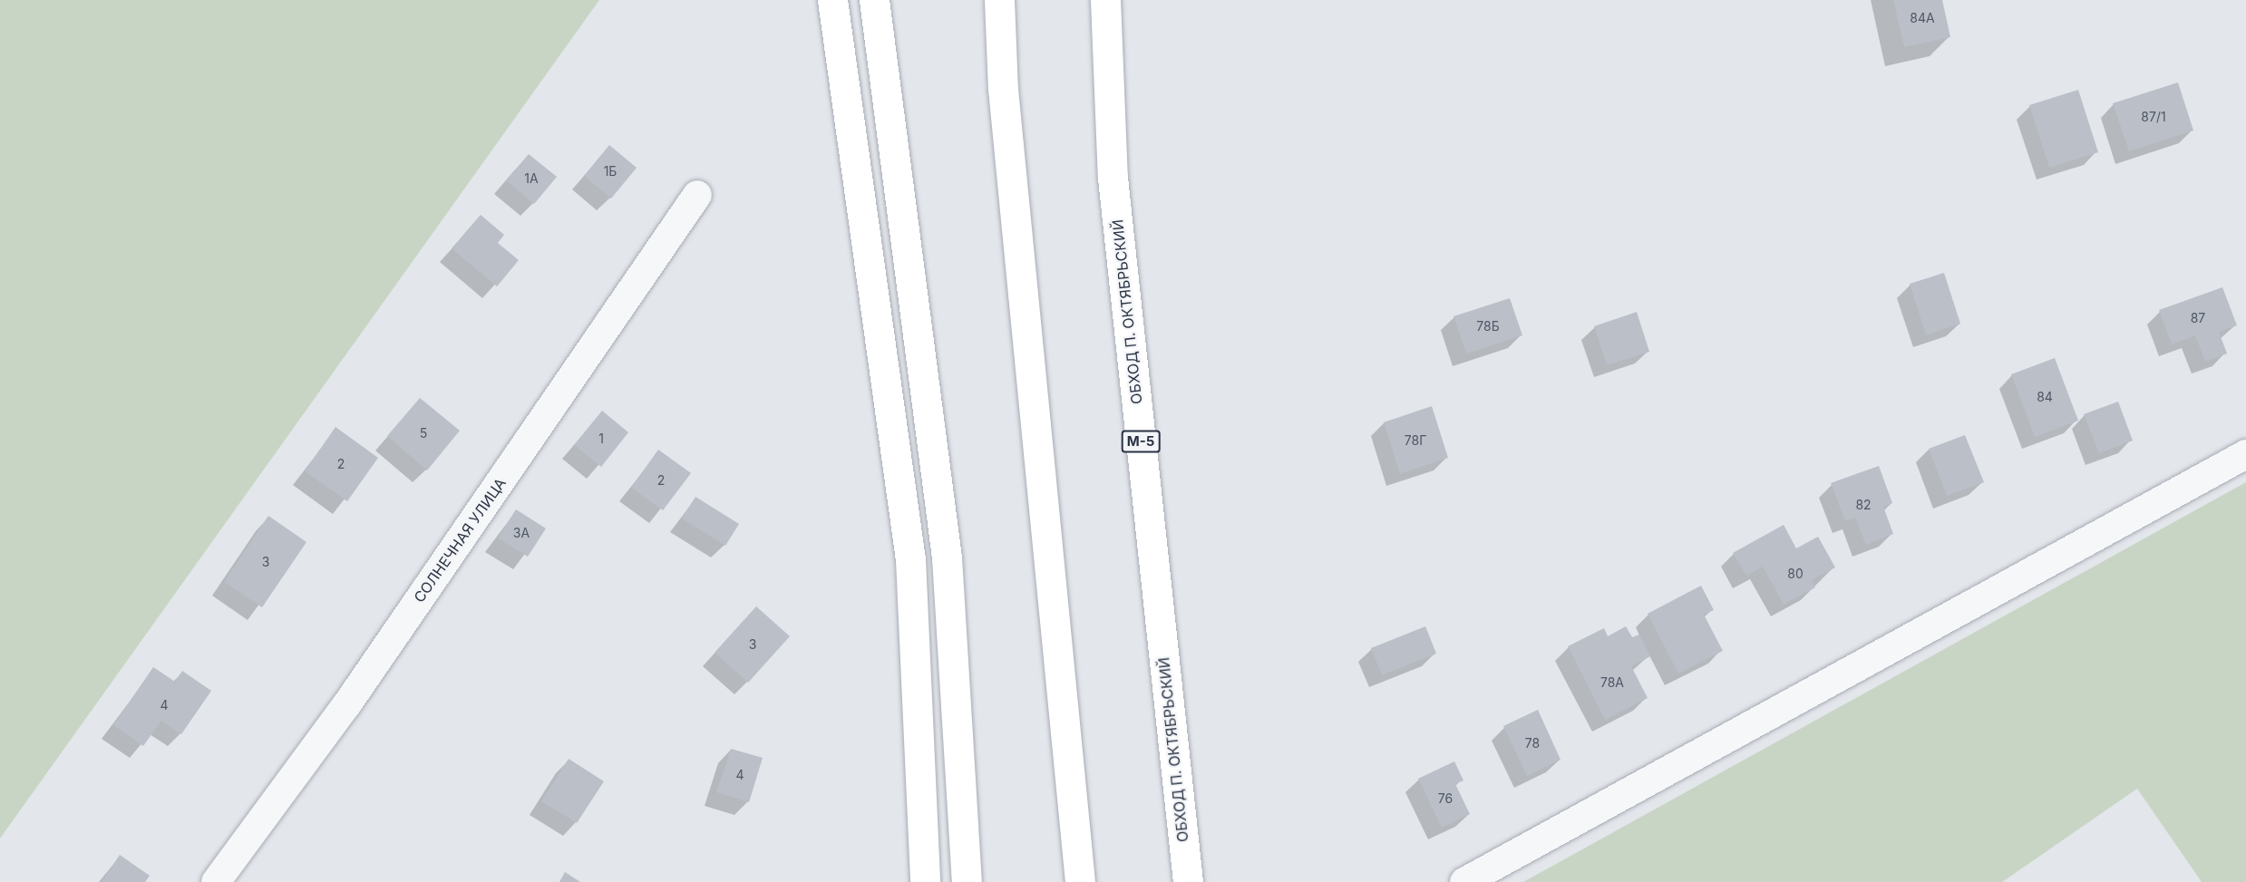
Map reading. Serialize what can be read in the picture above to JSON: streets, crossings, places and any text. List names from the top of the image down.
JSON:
{
  "streets": {
    "main road": ["ОБХОД П. ОКТЯБРЬСКИЙ", "М-5"],
    "street": ["СОЛНЕЧНАЯ УЛИЦА"]
  },
  "house_numbers": [
    "84А",
    "87/1",
    "1Б",
    "1А",
    "87",
    "78Б",
    "84",
    "5",
    "1",
    "78Г",
    "2",
    "2",
    "82",
    "3А",
    "3",
    "80",
    "3",
    "78А",
    "4",
    "78",
    "4",
    "76"
  ]
}
